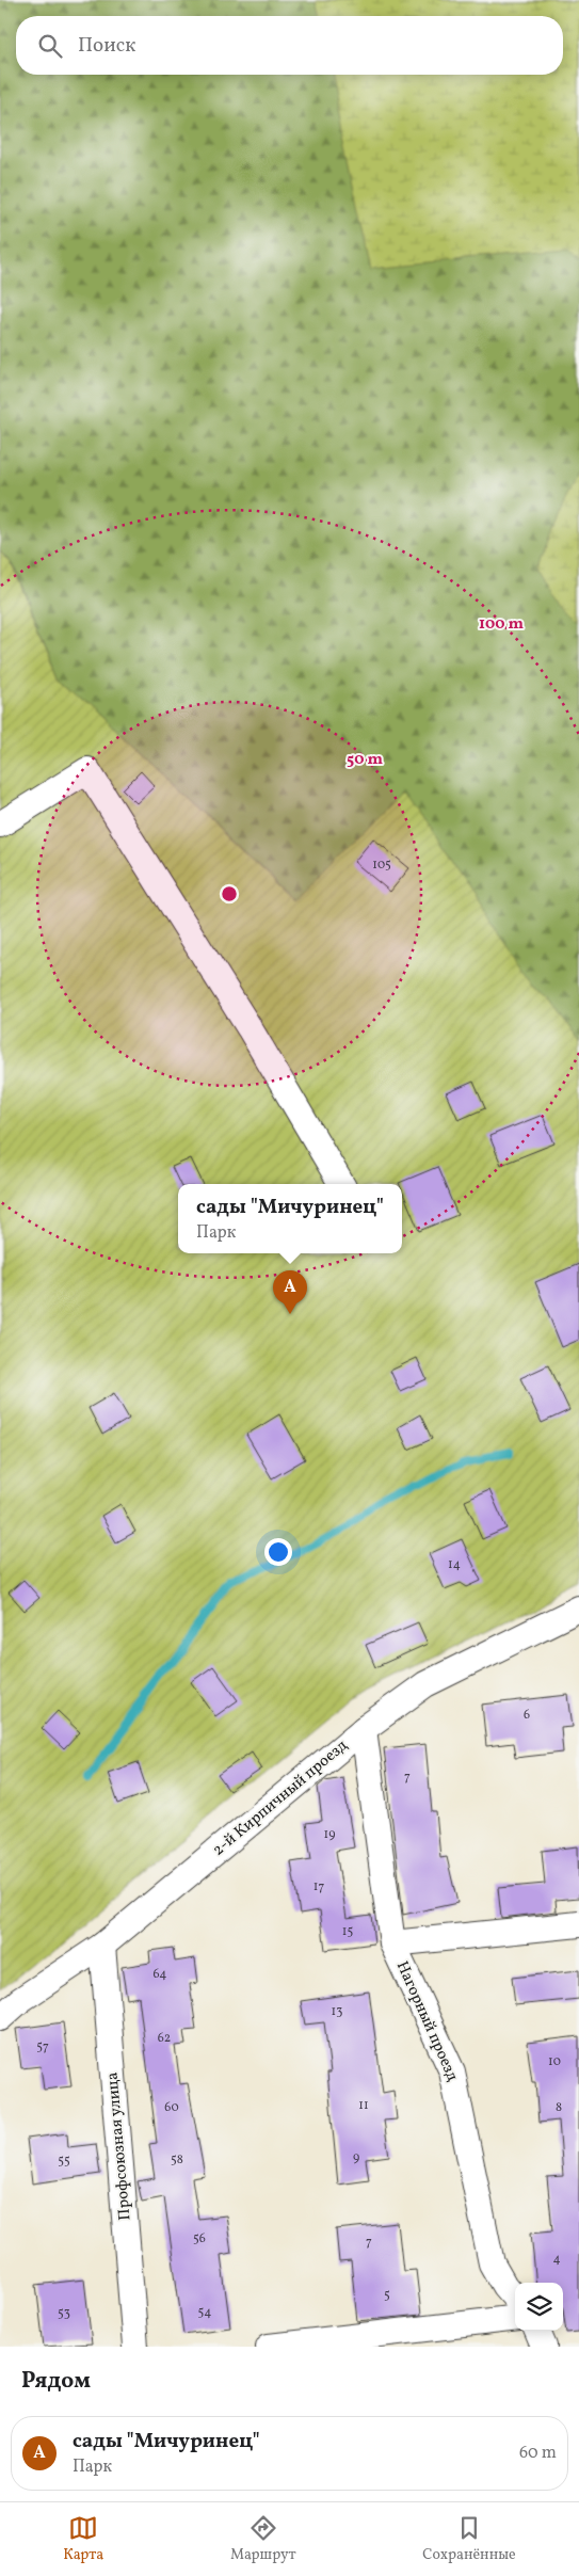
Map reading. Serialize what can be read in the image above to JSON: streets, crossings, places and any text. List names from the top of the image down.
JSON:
{
  "streets": {
    "street": ["2-й Кирпичный проезд", "Нагорный проезд", "Профсоюзная улица"]
  },
  "crossings": [
    ["2-й Кирпичный проезд", "Нагорный проезд"],
    ["2-й Кирпичный проезд", "Профсоюзная улица"]
  ],
  "house_numbers": [
    "105",
    "14",
    "6",
    "7",
    "19",
    "17",
    "15",
    "64",
    "13",
    "62",
    "57",
    "10",
    "11",
    "60",
    "8",
    "9",
    "58",
    "55",
    "56",
    "7",
    "4",
    "5",
    "54",
    "53"
  ],
  "page": {
    "search": "Поиск",
    "popup": ["сады \"Мичуринец\"", "Парк"],
    "pins": "A",
    "heading": "Рядом",
    "list": [
      {
        "mark": "A",
        "name": "сады \"Мичуринец\"",
        "note": "Парк",
        "value": "60 m"
      }
    ],
    "nav": ["Карта", "Маршрут", "Сохранённые"]
  },
  "rings": ["100 m", "50 m"]
}
